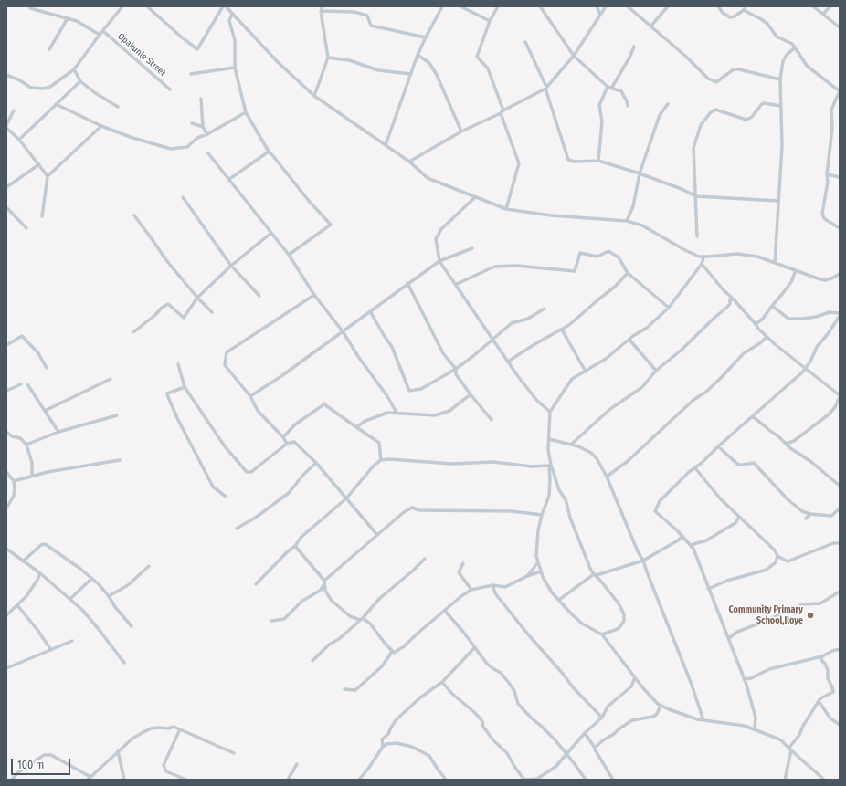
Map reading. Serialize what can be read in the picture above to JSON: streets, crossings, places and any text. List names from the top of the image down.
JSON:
{
  "streets": {
    "street": ["Opakunle Street"]
  },
  "places": ["Community Primary School,Iloye"],
  "scale_bar": "100 m"
}
